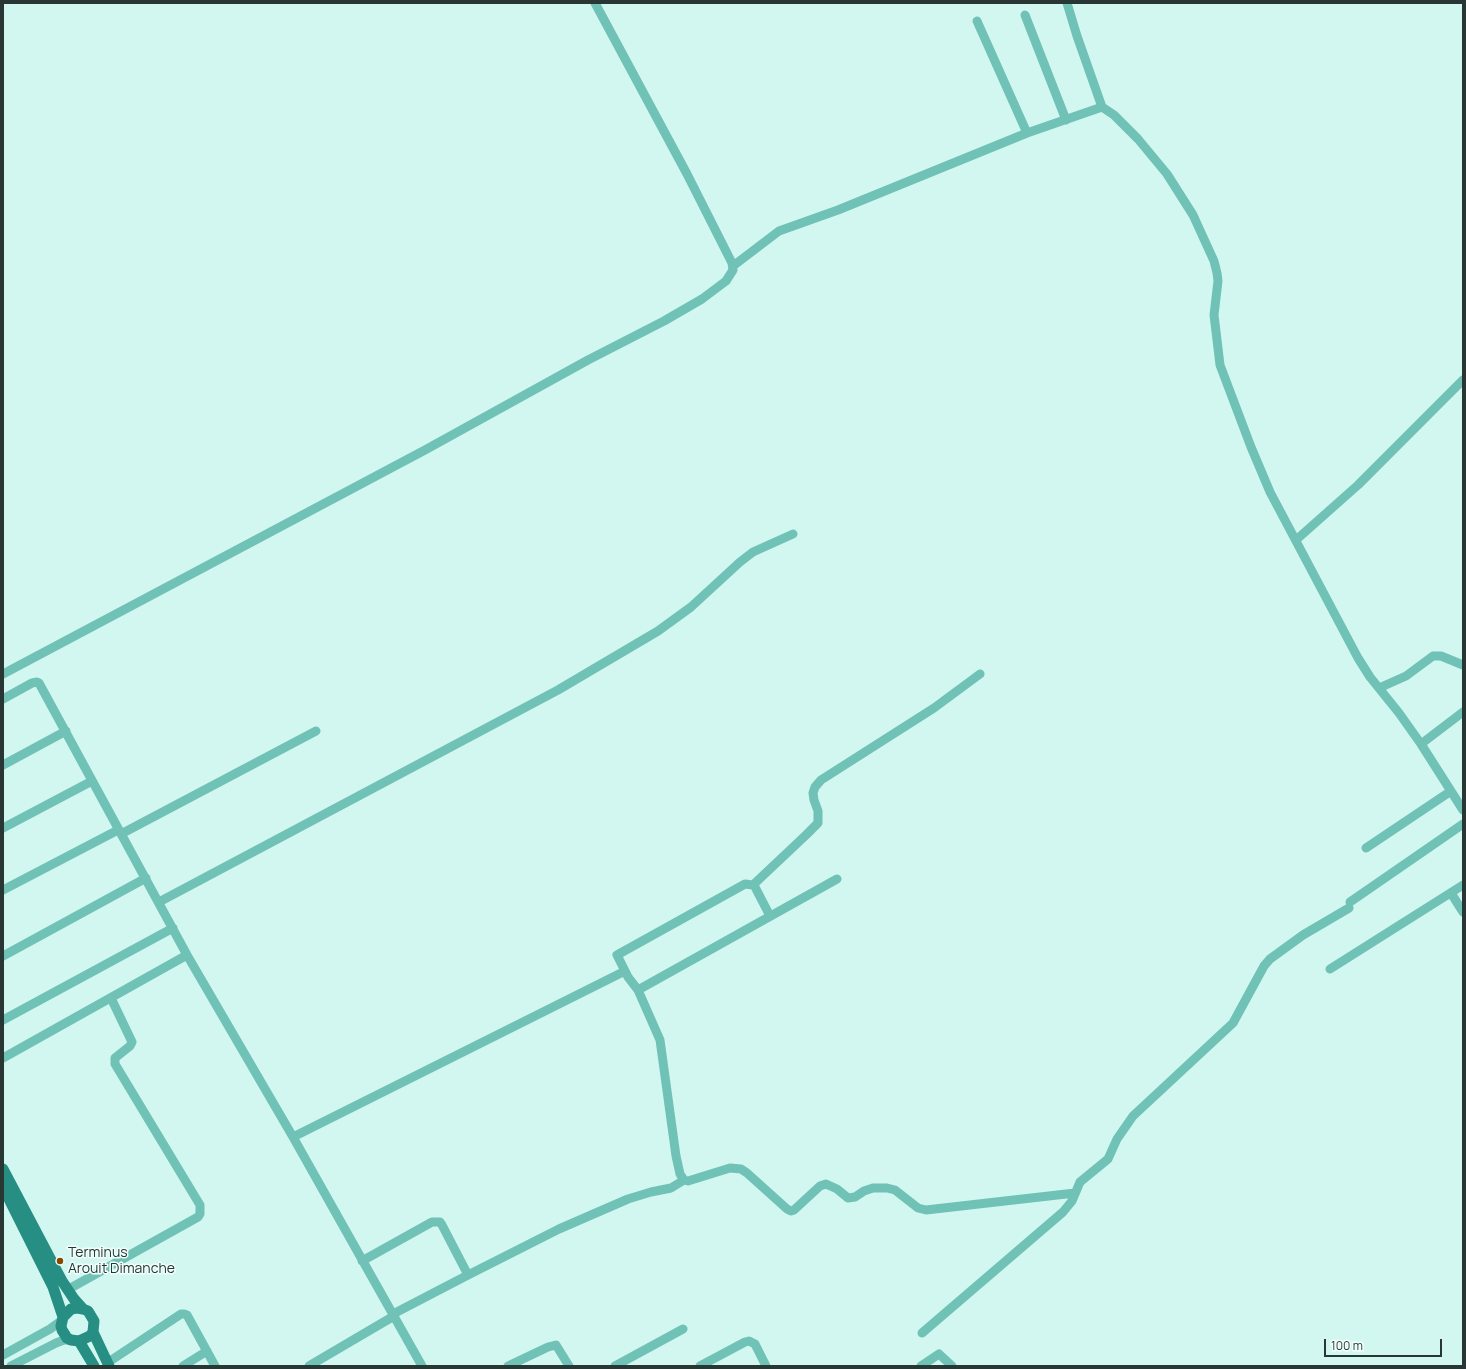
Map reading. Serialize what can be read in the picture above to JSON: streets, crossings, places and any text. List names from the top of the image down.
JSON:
{
  "places": ["Terminus Arouit Dimanche"],
  "scale_bar": "100 m"
}
